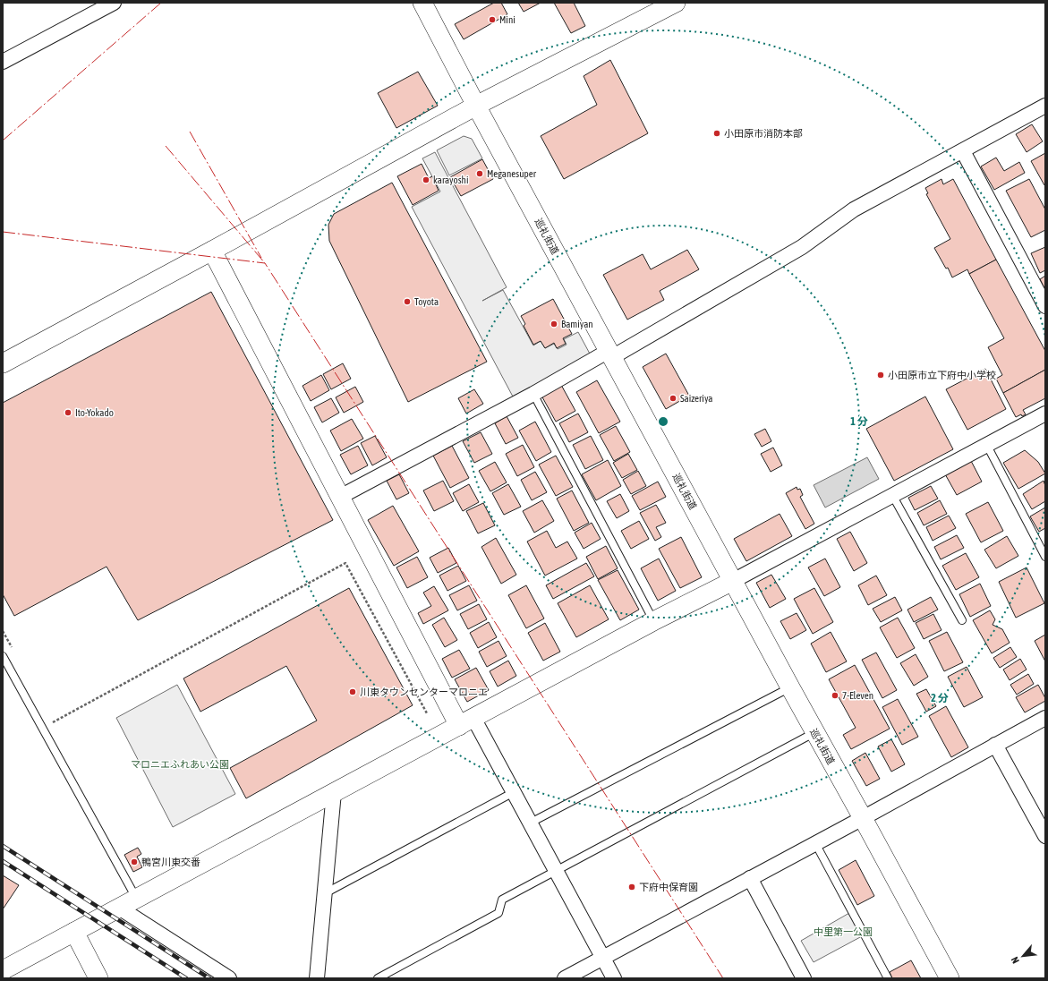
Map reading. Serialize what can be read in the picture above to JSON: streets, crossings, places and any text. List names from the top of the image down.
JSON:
{
  "streets": {
    "street": ["巡礼街道"]
  },
  "parks": ["マロニエふれあい公園", "中里第一公園"],
  "places": [
    "Mini",
    "小田原市消防本部",
    "Meganesuper",
    "karayoshi",
    "Toyota",
    "Bamiyan",
    "小田原市立下府中小学校",
    "Saizeriya",
    "Ito-Yokado",
    "川東タウンセンターマロニエ",
    "7-Eleven",
    "鴨宮川東交番",
    "下府中保育園"
  ],
  "north": "bottom left",
  "rings": ["1 分", "2 分"]
}
